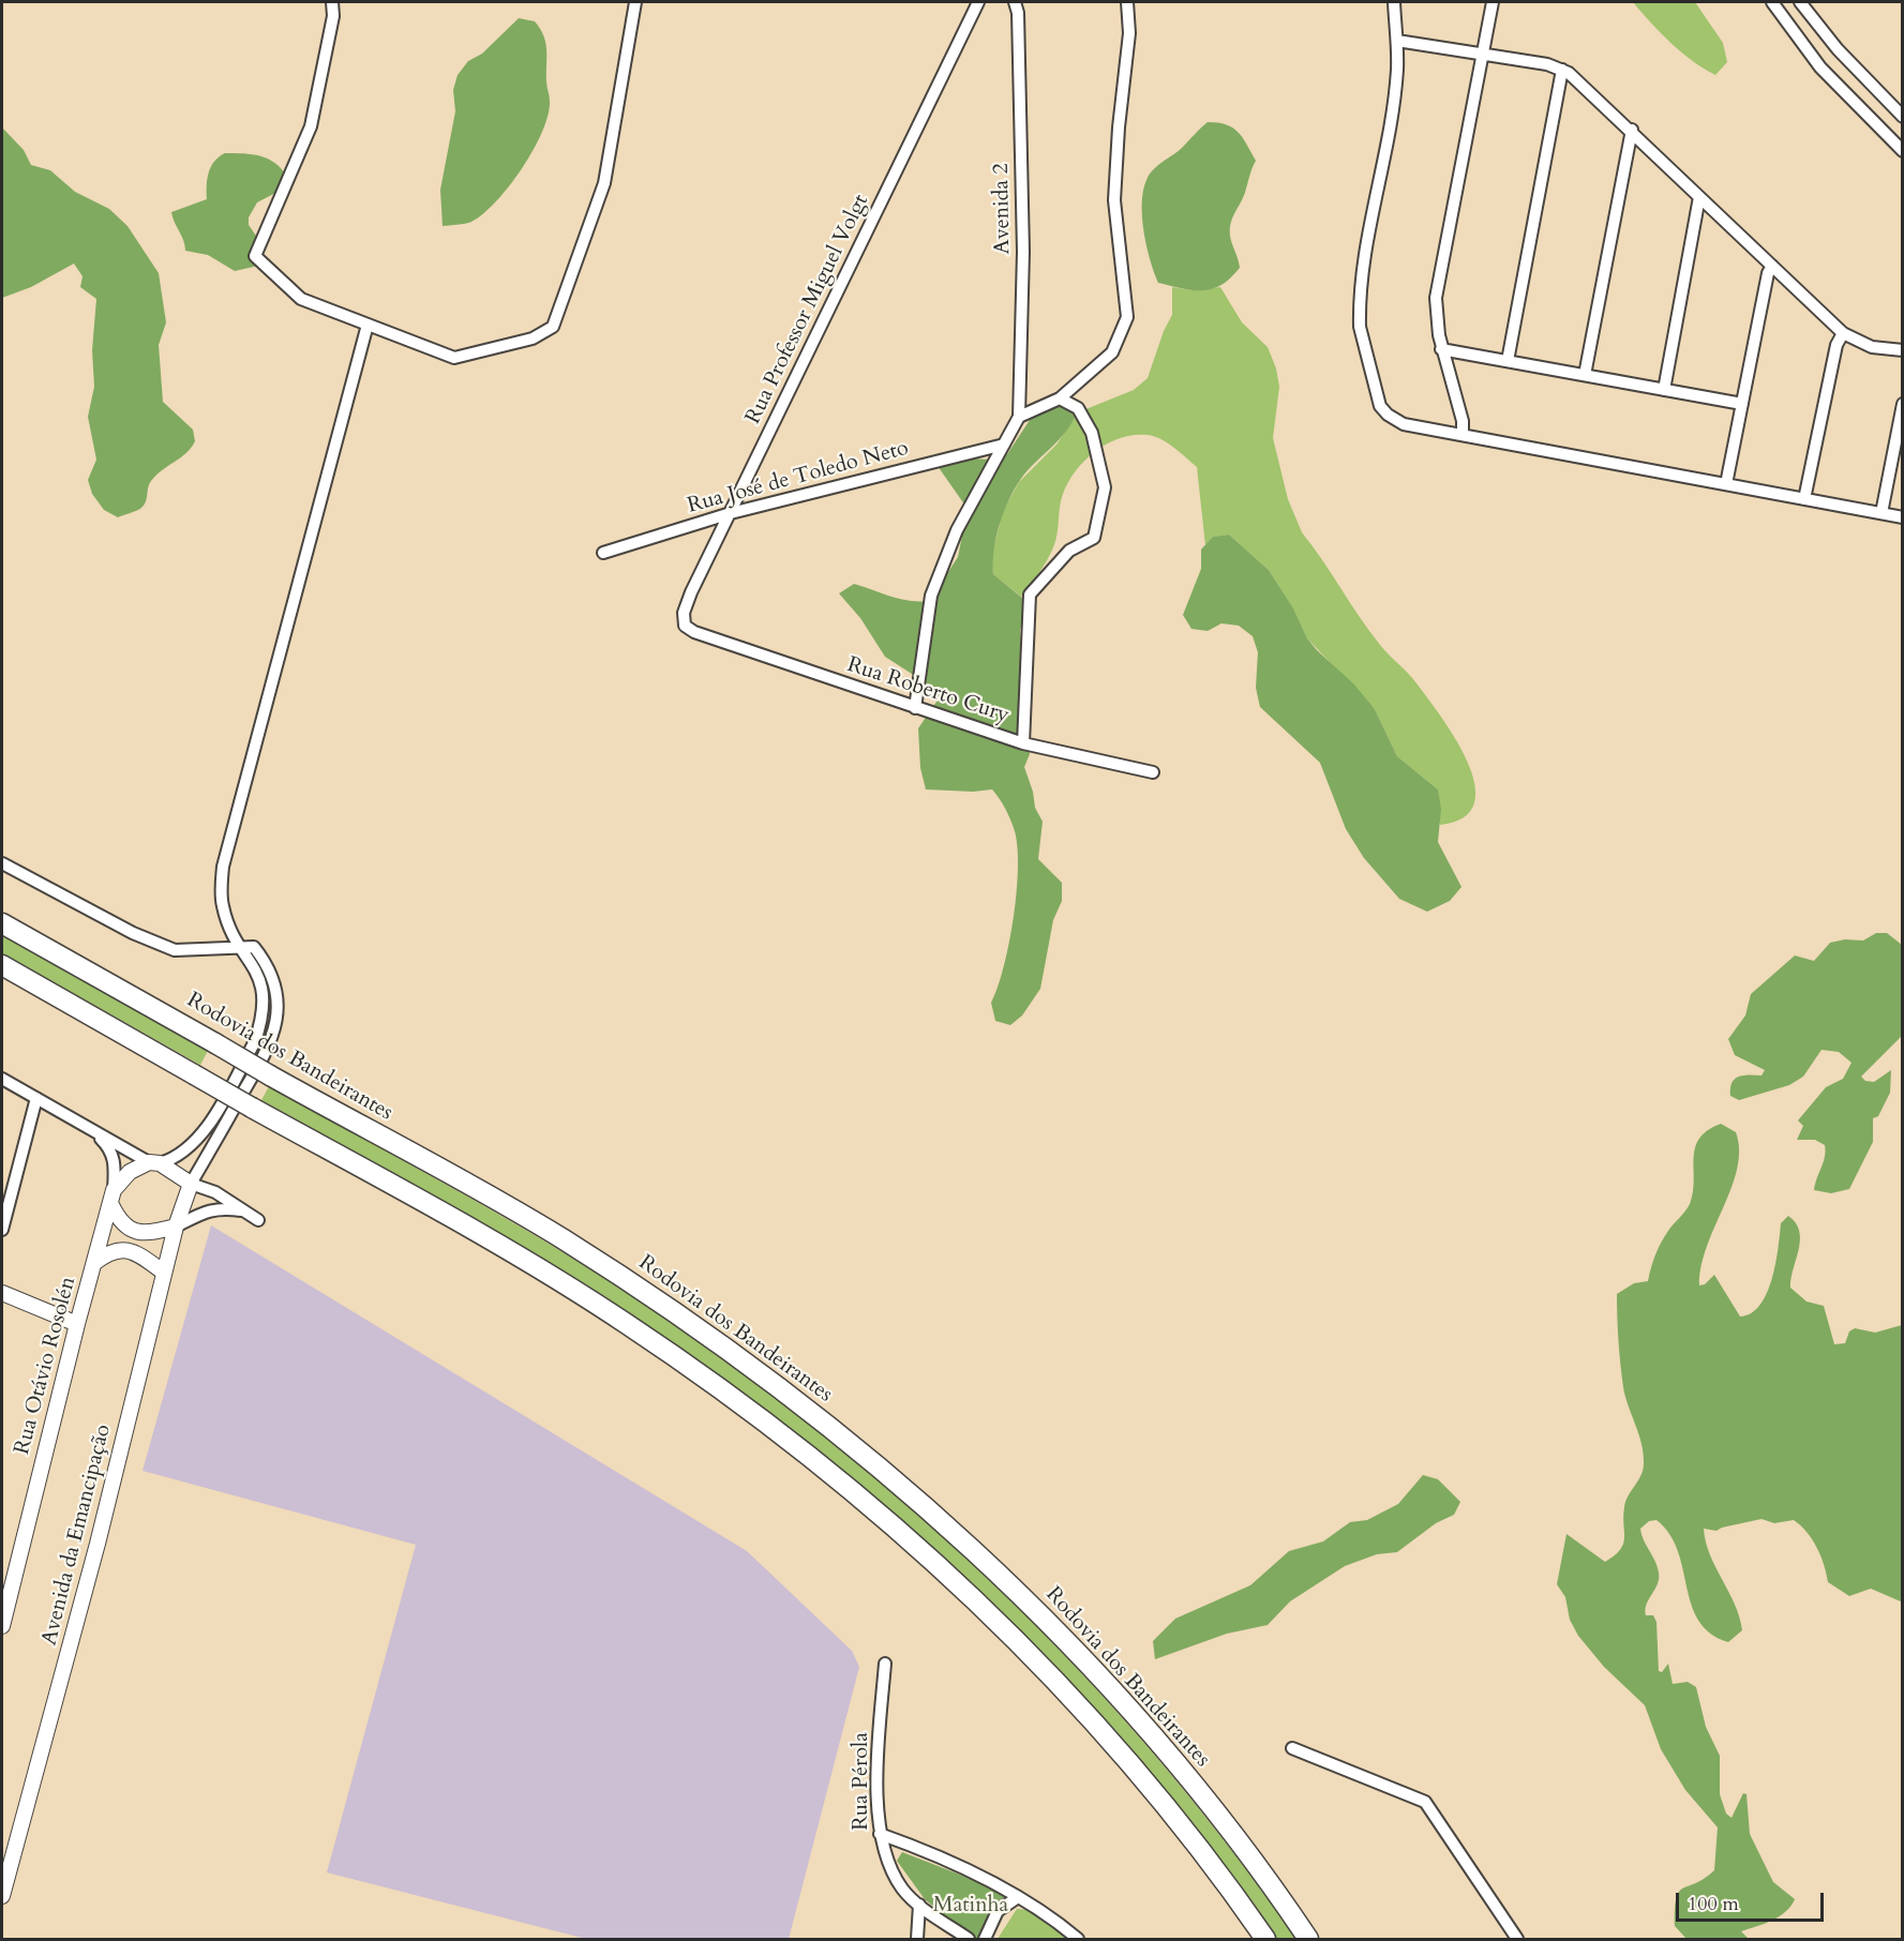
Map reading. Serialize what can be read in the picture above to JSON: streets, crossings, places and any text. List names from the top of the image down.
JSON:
{
  "streets": {
    "highway": ["Rodovia dos Bandeirantes"],
    "street": [
      "Avenida 2",
      "Rua Professor Miguel Volgt",
      "Rua José de Toledo Neto",
      "Rua Roberto Cury",
      "Rua Otávio Rosolén",
      "Avenida da Emancipação",
      "Rua Pérola"
    ]
  },
  "crossings": [
    ["Rua Professor Miguel Volgt", "Rua José de Toledo Neto"],
    ["Rua Professor Miguel Volgt", "Rua Roberto Cury"],
    ["Rua Otávio Rosolén", "Avenida da Emancipação"]
  ],
  "parks": ["Matinha"],
  "scale_bar": "100 m"
}
